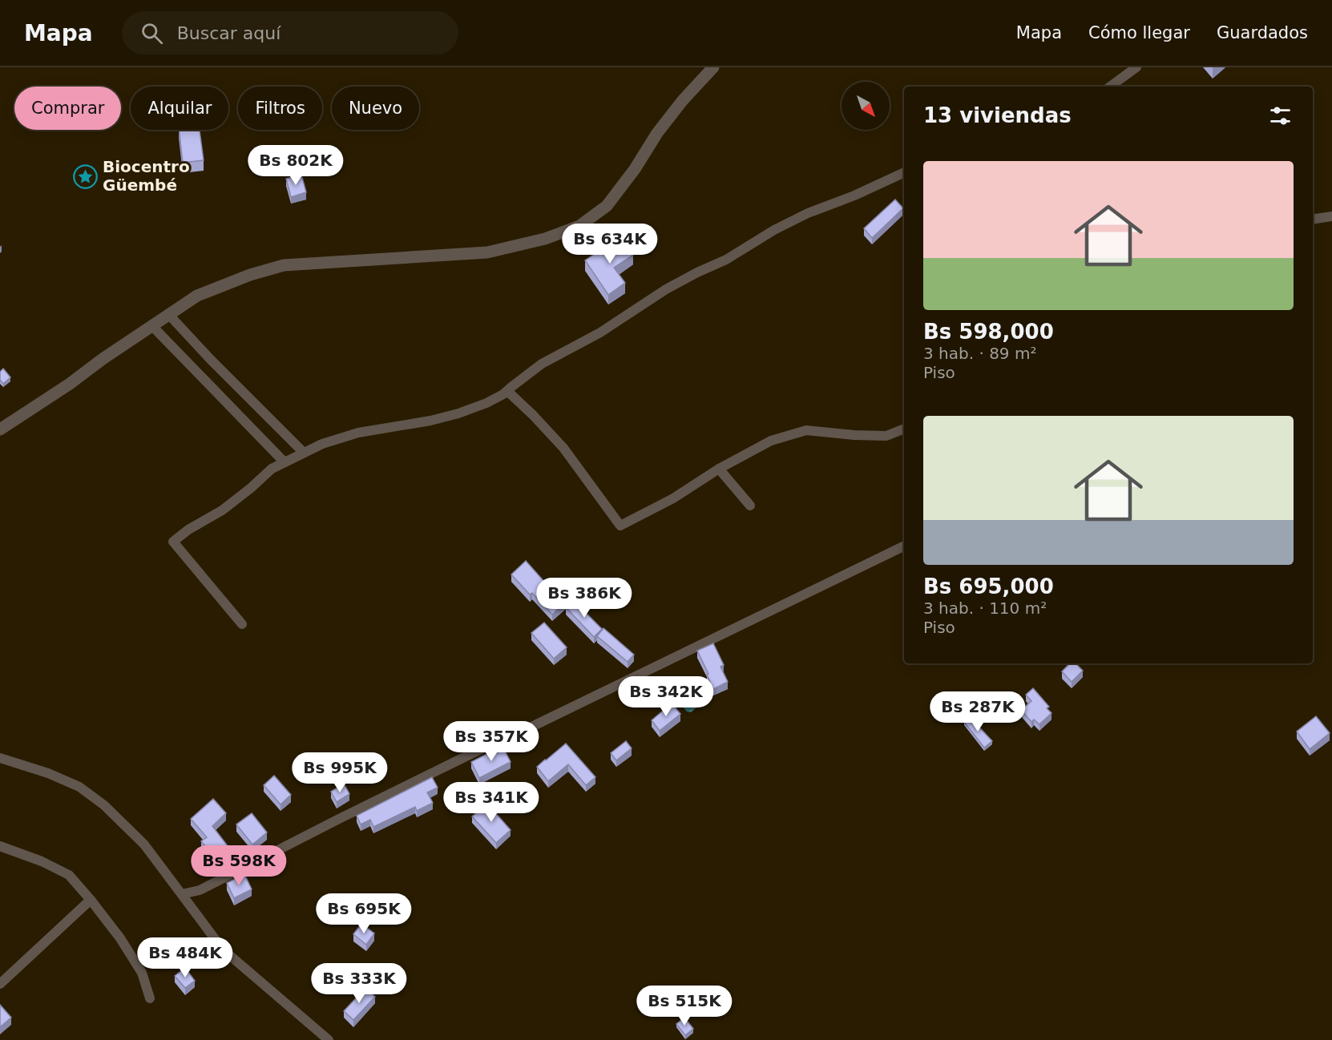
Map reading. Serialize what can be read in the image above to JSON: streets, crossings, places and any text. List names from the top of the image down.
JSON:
{
  "places": {
    "place": ["Biocentro Güembé"]
  },
  "north": "bottom right",
  "page": {
    "header": "Mapa",
    "search": "Buscar aquí",
    "nav": ["Mapa", "Cómo llegar", "Guardados"],
    "chip": [
      "Comprar",
      "Alquilar",
      "Filtros",
      "Nuevo"
    ],
    "heading": "13 viviendas",
    "list": [
      {
        "name": "Bs 598,000",
        "note": "3 hab. · 89 m² · Piso"
      },
      {
        "name": "Bs 695,000",
        "note": "3 hab. · 110 m² · Piso"
      }
    ],
    "price": [
      "Bs 802K",
      "Bs 634K",
      "Bs 386K",
      "Bs 342K",
      "Bs 287K",
      "Bs 357K",
      "Bs 995K",
      "Bs 341K",
      "Bs 598K",
      "Bs 695K",
      "Bs 484K",
      "Bs 333K",
      "Bs 515K"
    ]
  }
}
